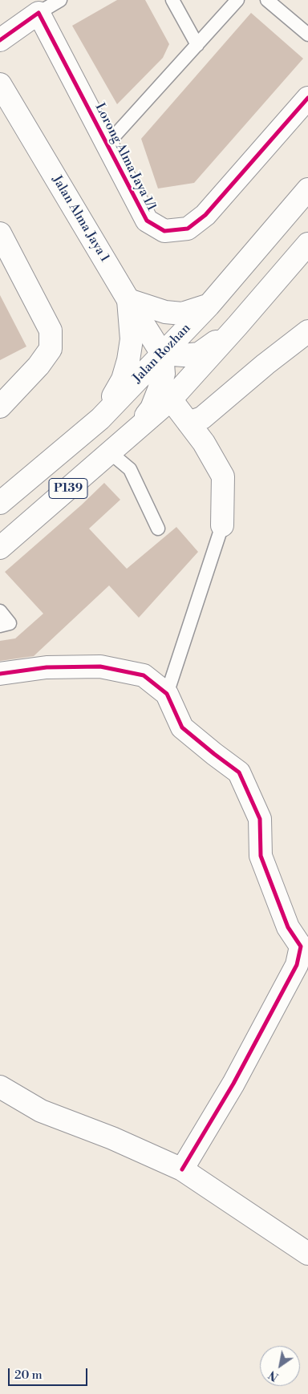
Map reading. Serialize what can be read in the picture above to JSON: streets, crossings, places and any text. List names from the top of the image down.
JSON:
{
  "streets": {
    "street": [
      "Lorong Alma Jaya 1/1",
      "Jalan Alma Jaya 1",
      "Jalan Rozhan",
      "P139"
    ]
  },
  "crossings": [
    ["Jalan Alma Jaya 1", "Jalan Rozhan"]
  ],
  "scale_bar": "20 m",
  "north": "bottom left"
}
